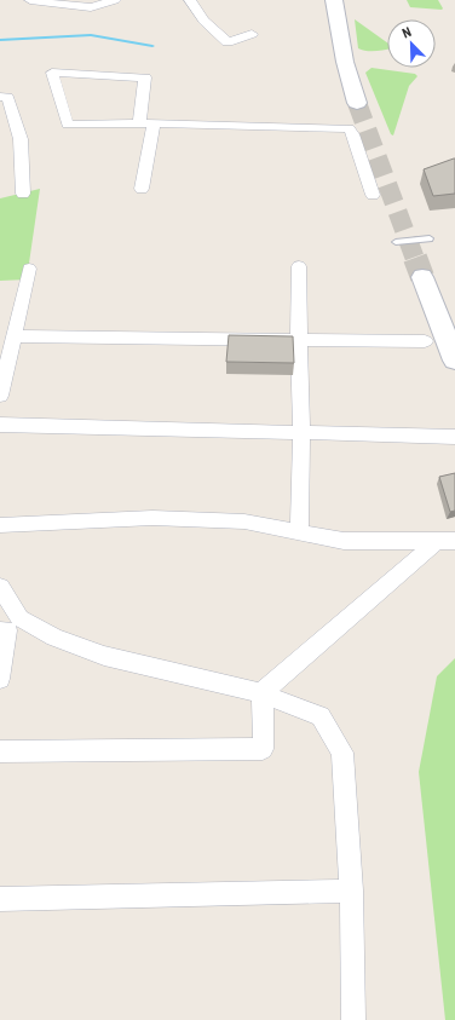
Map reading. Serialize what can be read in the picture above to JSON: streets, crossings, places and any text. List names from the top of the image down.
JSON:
{
  "north": "top left"
}
